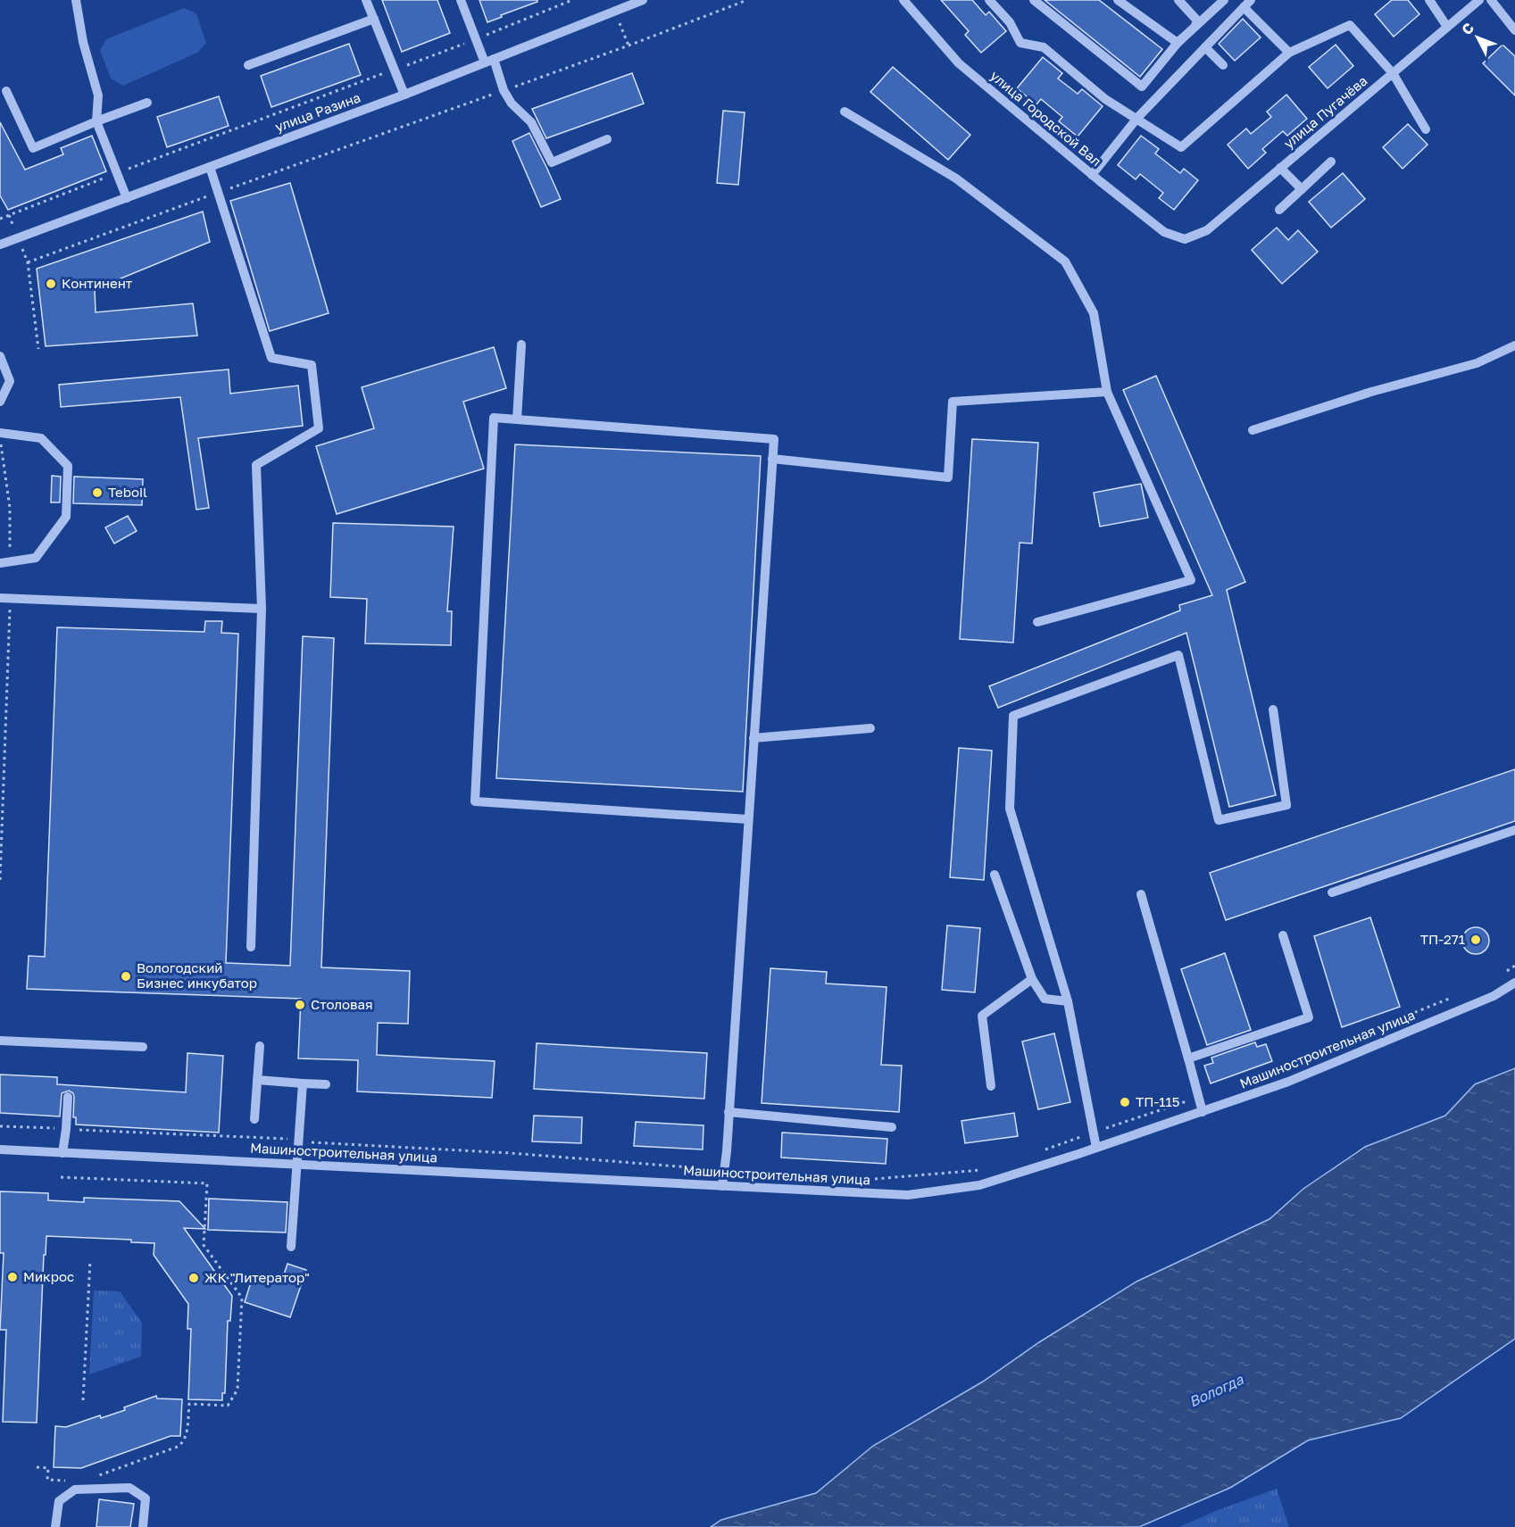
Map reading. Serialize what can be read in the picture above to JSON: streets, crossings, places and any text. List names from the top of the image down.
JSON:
{
  "streets": {
    "street": [
      "улица Разина",
      "улица Пугачёва",
      "улица Городской Вал",
      "Машиностроительная улица"
    ]
  },
  "crossings": [
    ["улица Пугачёва", "улица Городской Вал"]
  ],
  "water": ["Вологда"],
  "places": [
    "Континент",
    "Teboil",
    "ТП-271",
    "Вологодский Бизнес инкубатор",
    "Столовая",
    "ТП-115",
    "Микрос",
    "ЖК \"Литератор\""
  ],
  "north": "top left"
}
